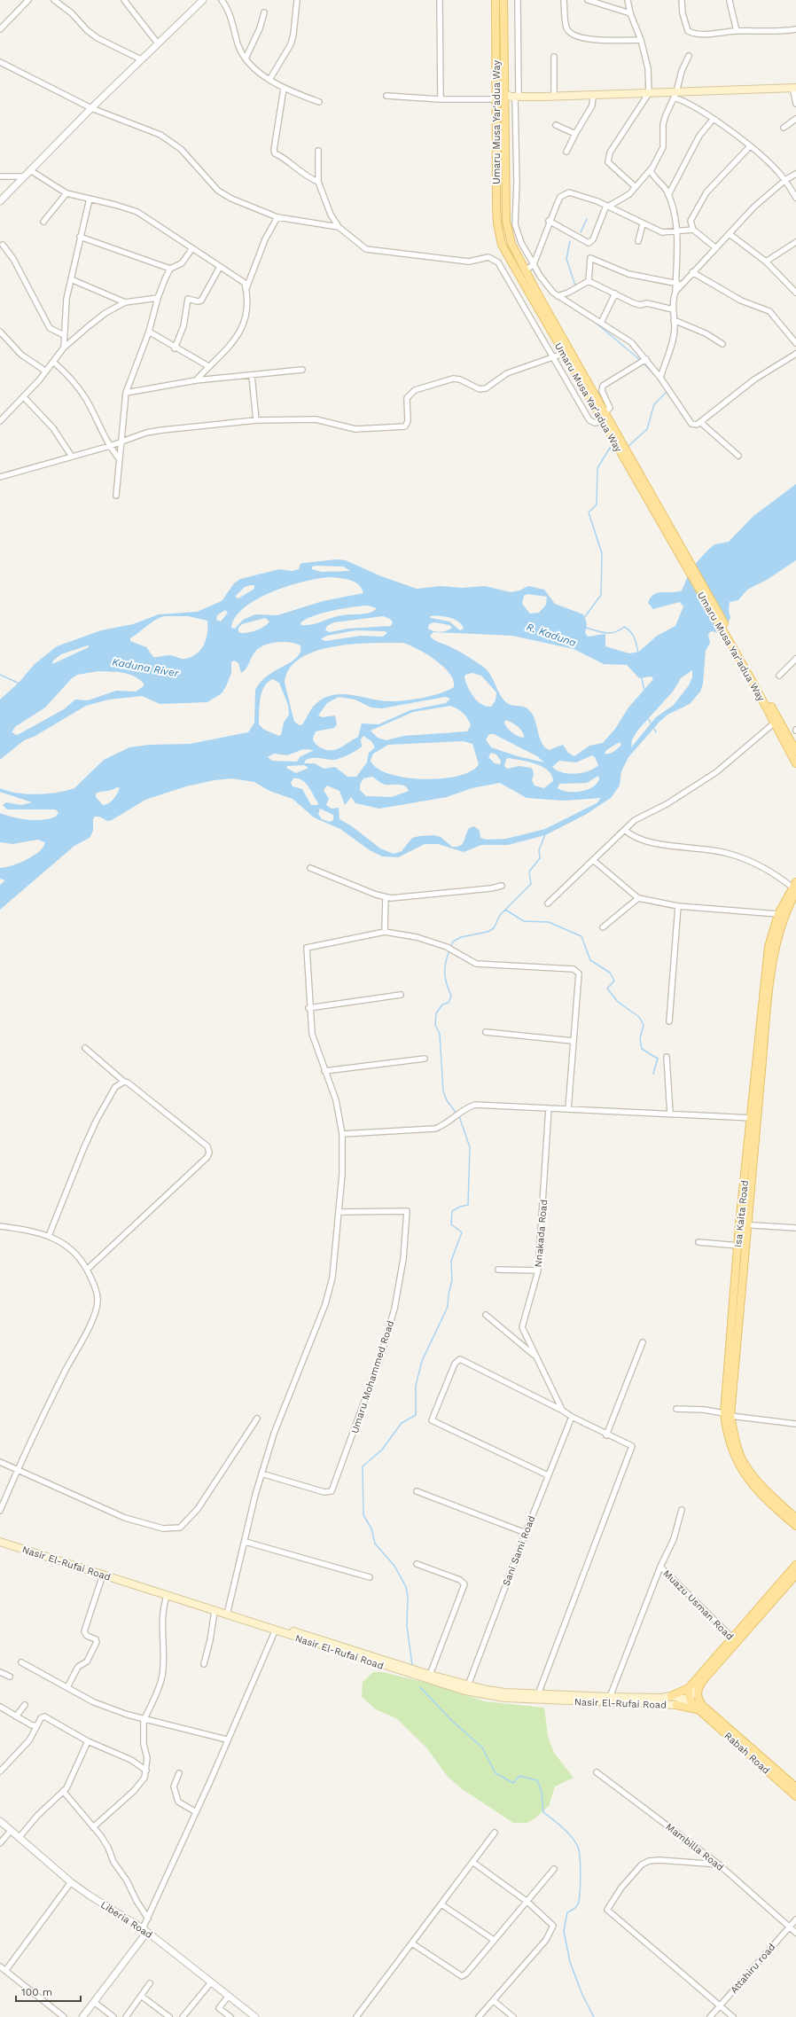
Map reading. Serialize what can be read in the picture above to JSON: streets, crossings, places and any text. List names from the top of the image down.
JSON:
{
  "streets": {
    "main road": [
      "Umaru Musa Yar'adua Way",
      "Isa Kaita Road",
      "Nasir El-Rufai Road",
      "Rabah Road"
    ],
    "street": [
      "Nnakada Road",
      "Umaru Mohammed Road",
      "Sani Sami Road",
      "Muazu Usman Road",
      "Mambilla Road",
      "Liberia Road",
      "Attahiru road"
    ]
  },
  "crossings": [
    ["Sani Sami Road", "Nasir El-Rufai Road"],
    ["Nasir El-Rufai Road", "Rabah Road"],
    ["Mambilla Road", "Attahiru road"]
  ],
  "water": ["R. Kaduna", "Kaduna River"],
  "scale_bar": "100 m"
}
